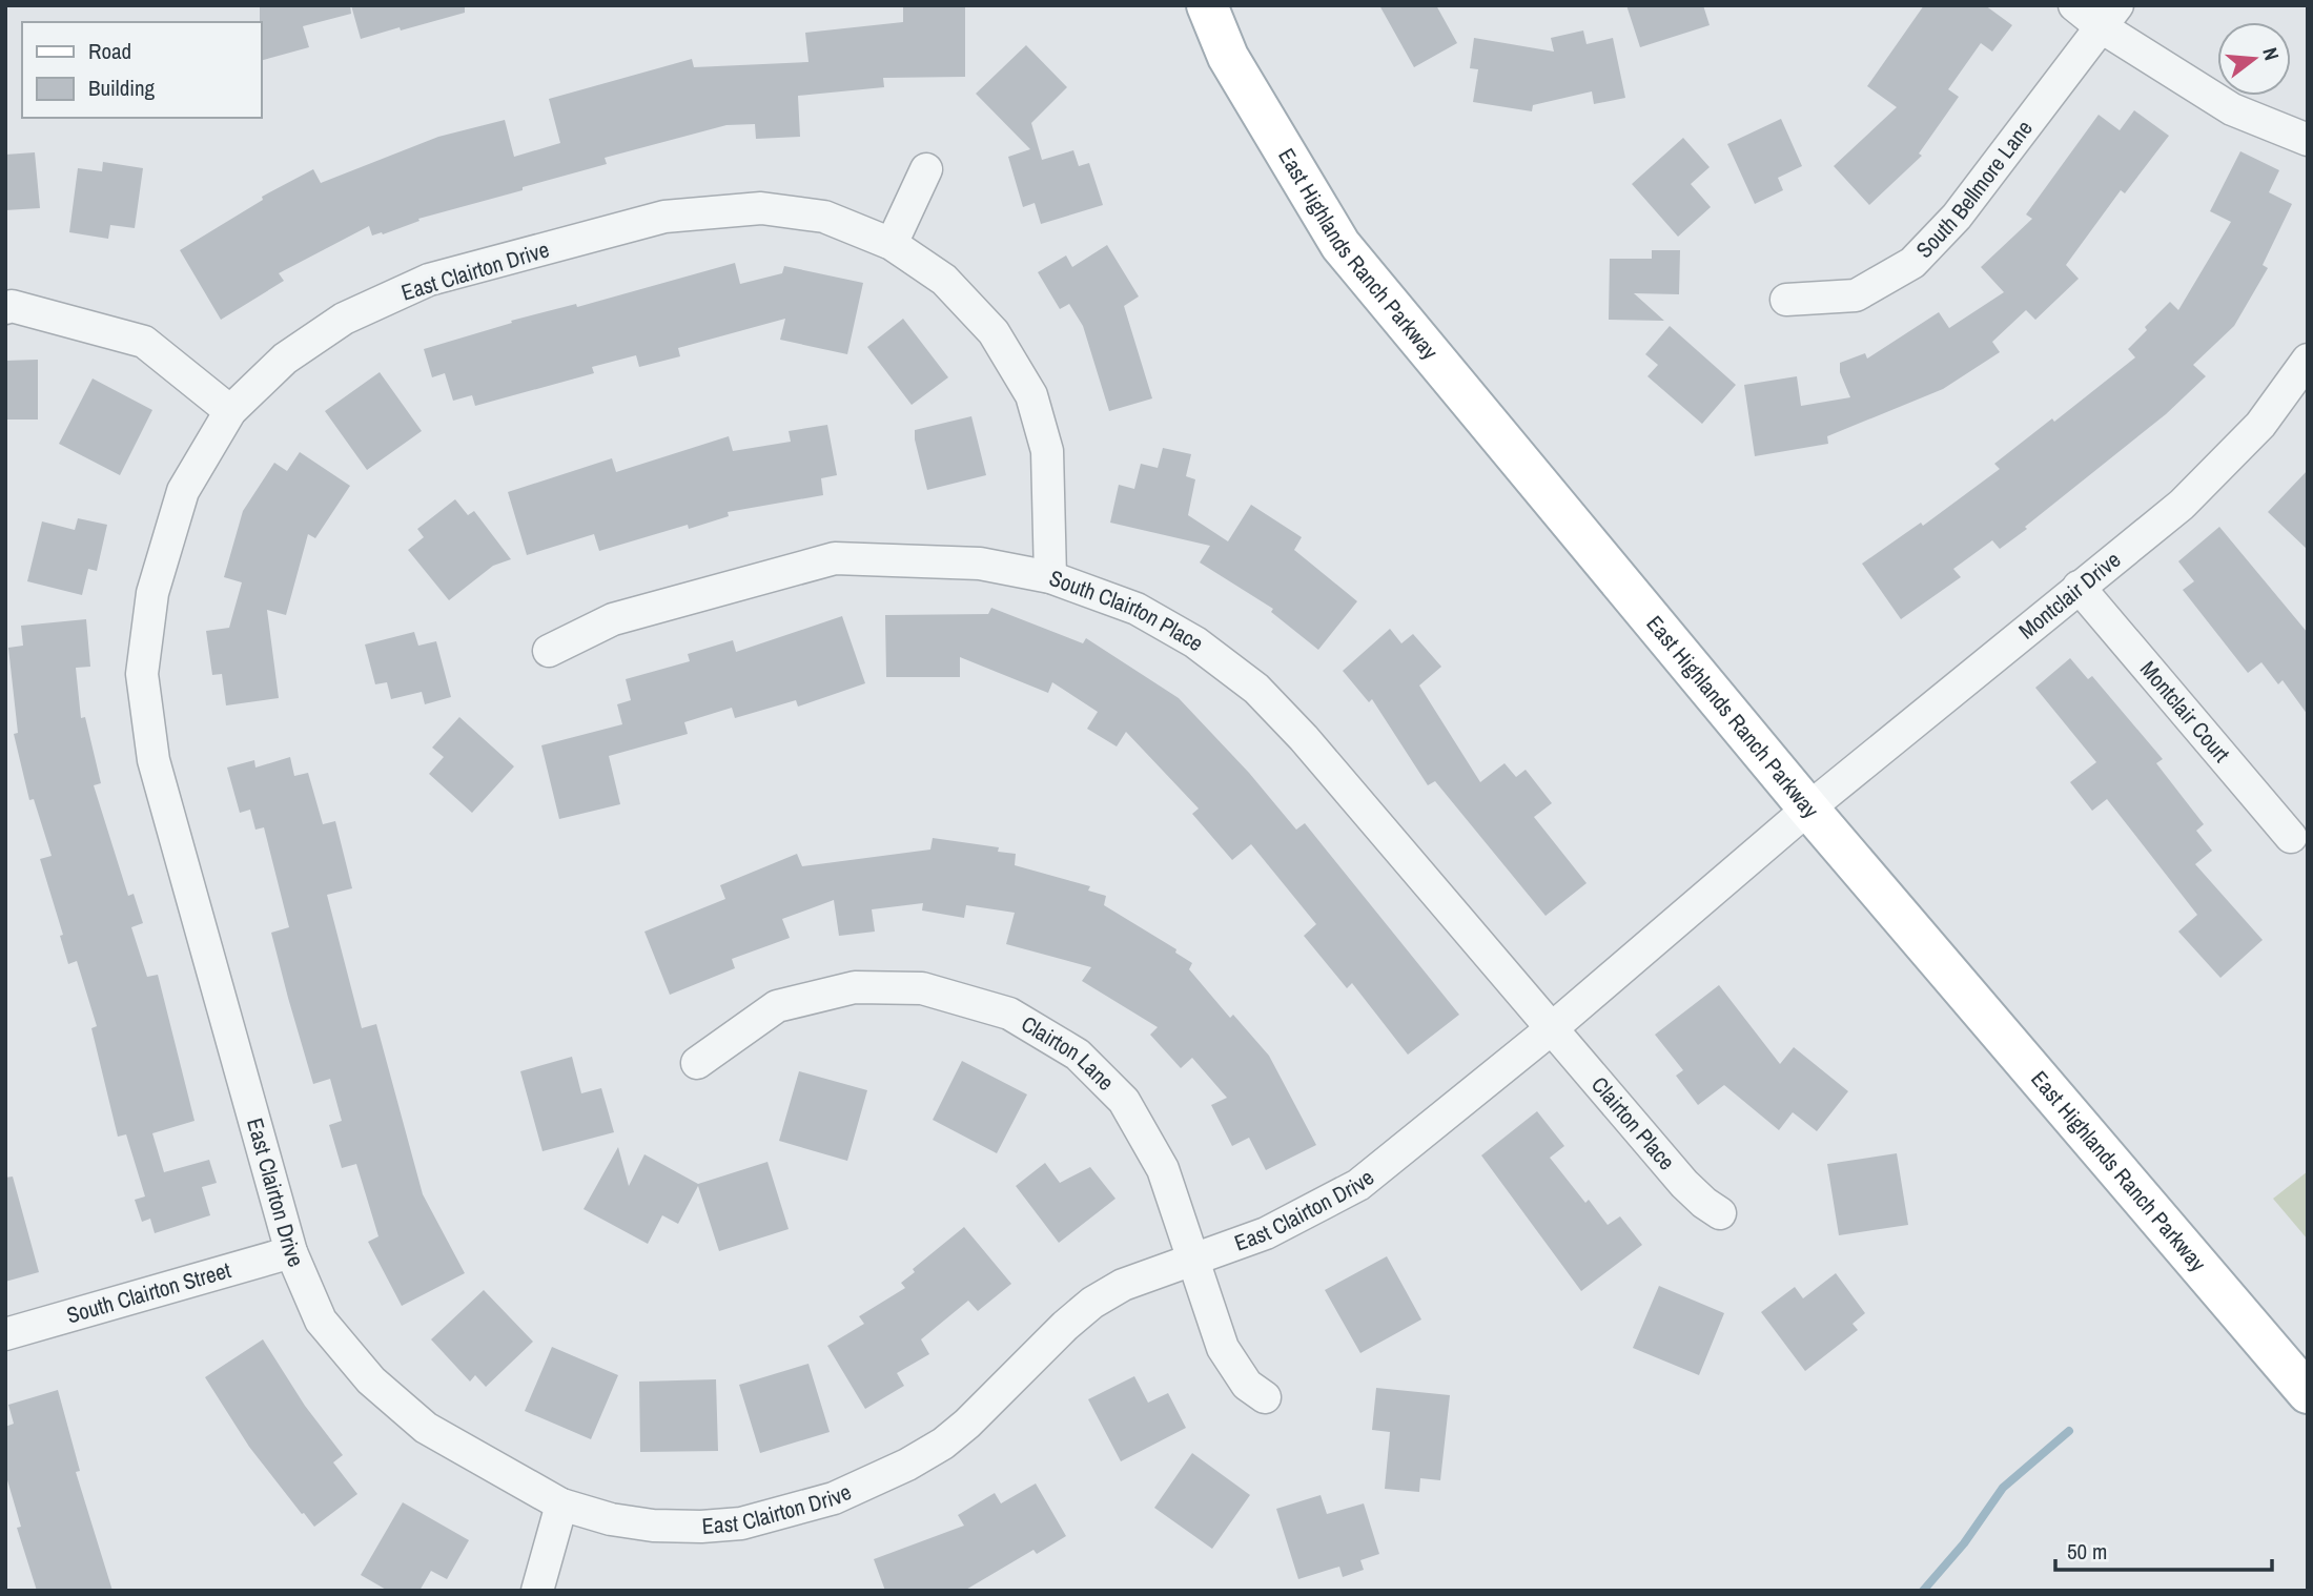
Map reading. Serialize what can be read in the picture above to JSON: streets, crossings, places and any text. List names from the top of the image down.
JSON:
{
  "streets": {
    "main road": ["East Highlands Ranch Parkway"],
    "street": [
      "South Bellmore Lane",
      "East Clairton Drive",
      "Montclair Drive",
      "South Clairton Place",
      "Montclair Court",
      "Clairton Lane",
      "Clairton Place",
      "South Clairton Street"
    ]
  },
  "crossings": [
    ["East Highlands Ranch Parkway", "East Clairton Drive"],
    ["East Highlands Ranch Parkway", "Montclair Drive"],
    ["East Clairton Drive", "Montclair Drive"],
    ["East Clairton Drive", "South Clairton Place"],
    ["East Clairton Drive", "Clairton Lane"],
    ["East Clairton Drive", "Clairton Place"],
    ["East Clairton Drive", "South Clairton Street"],
    ["Montclair Drive", "Montclair Court"],
    ["South Clairton Place", "Clairton Place"]
  ],
  "legend": ["Road", "Building"],
  "scale_bar": "50 m",
  "north": "right"
}
